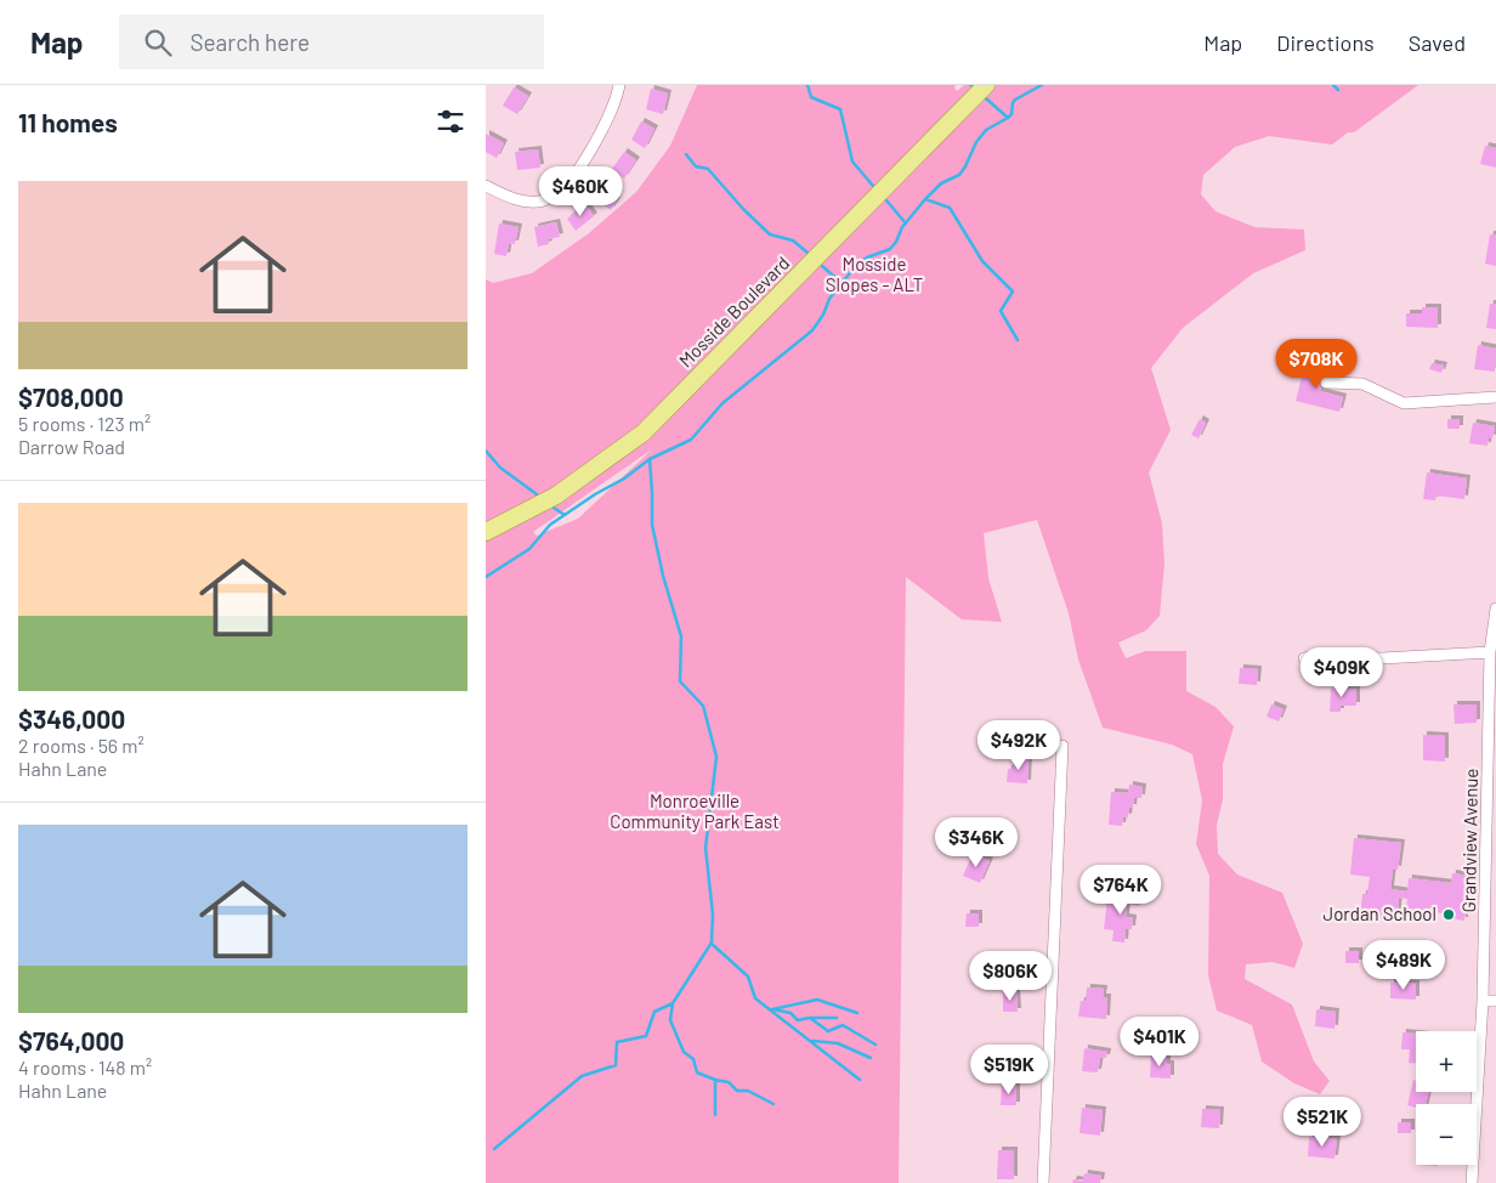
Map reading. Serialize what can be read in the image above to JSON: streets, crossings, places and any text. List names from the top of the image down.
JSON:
{
  "streets": {
    "main road": ["Mosside Boulevard"],
    "street": ["Grandview Avenue"]
  },
  "parks": ["Mosside Slopes - ALT", "Monroeville Community Park East"],
  "places": ["Jordan School"],
  "page": {
    "header": "Map",
    "search": "Search here",
    "nav": ["Map", "Directions", "Saved"],
    "heading": "11 homes",
    "list": [
      {
        "name": "$708,000",
        "note": "5 rooms · 123 m² · Darrow Road"
      },
      {
        "name": "$346,000",
        "note": "2 rooms · 56 m² · Hahn Lane"
      },
      {
        "name": "$764,000",
        "note": "4 rooms · 148 m² · Hahn Lane"
      }
    ],
    "price": [
      "$460K",
      "$708K",
      "$409K",
      "$492K",
      "$346K",
      "$764K",
      "$489K",
      "$806K",
      "$401K",
      "$519K",
      "$521K"
    ],
    "map_buttons": ["+", "−"]
  }
}
